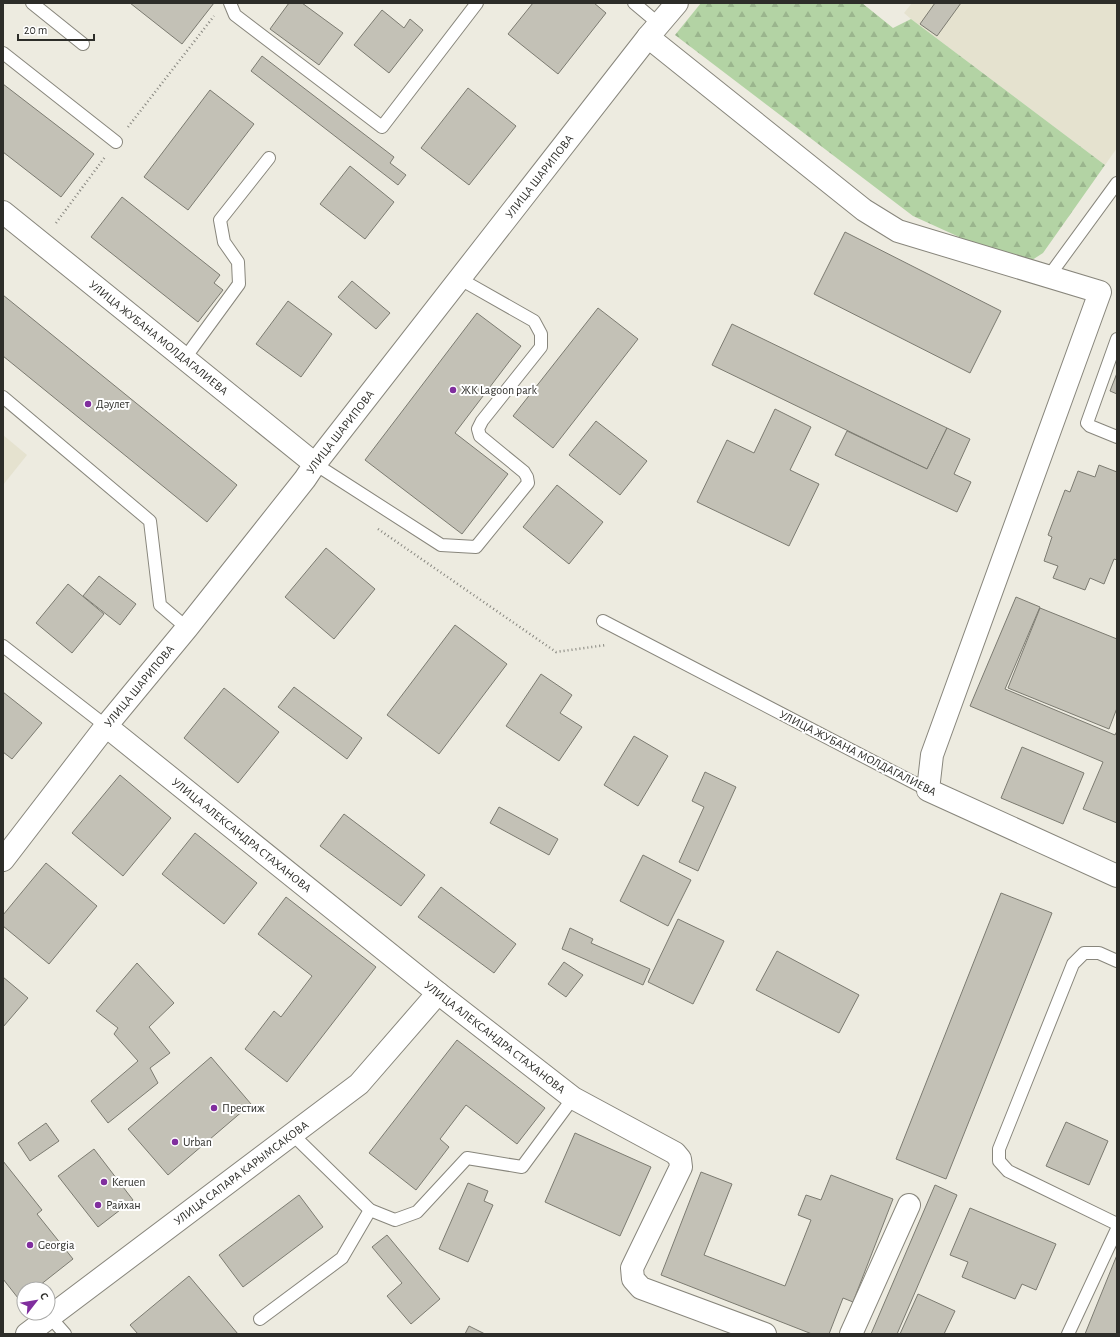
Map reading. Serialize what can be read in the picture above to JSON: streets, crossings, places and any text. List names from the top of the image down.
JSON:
{
  "streets": {
    "street": [
      "УЛИЦА ШАРИПОВА",
      "УЛИЦА ЖУБАНА МОЛДАГАЛИЕВА",
      "УЛИЦА АЛЕКСАНДРА СТАХАНОВА",
      "УЛИЦА САПАРА КАРЫМСАКОВА"
    ]
  },
  "crossings": [
    ["УЛИЦА ШАРИПОВА", "УЛИЦА ЖУБАНА МОЛДАГАЛИЕВА"],
    ["УЛИЦА ШАРИПОВА", "УЛИЦА АЛЕКСАНДРА СТАХАНОВА"],
    ["УЛИЦА АЛЕКСАНДРА СТАХАНОВА", "УЛИЦА САПАРА КАРЫМСАКОВА"]
  ],
  "places": [
    "ЖК Lagoon park",
    "Дәулет",
    "Престиж",
    "Urban",
    "Keruen",
    "Райхан",
    "Georgia"
  ],
  "scale_bar": "20 m",
  "north": "top right"
}
